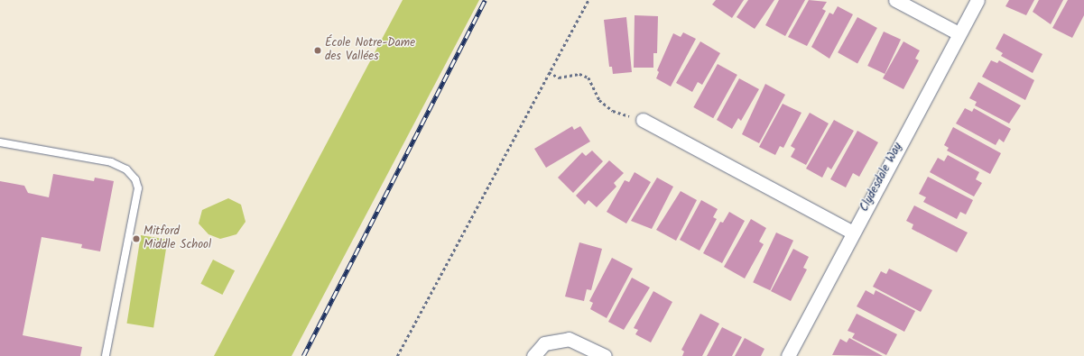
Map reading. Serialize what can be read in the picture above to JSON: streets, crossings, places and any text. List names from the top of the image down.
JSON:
{
  "streets": {
    "street": ["Clydesdale Way"]
  },
  "places": ["École Notre-Dame des Vallées", "Mitford Middle School"]
}
